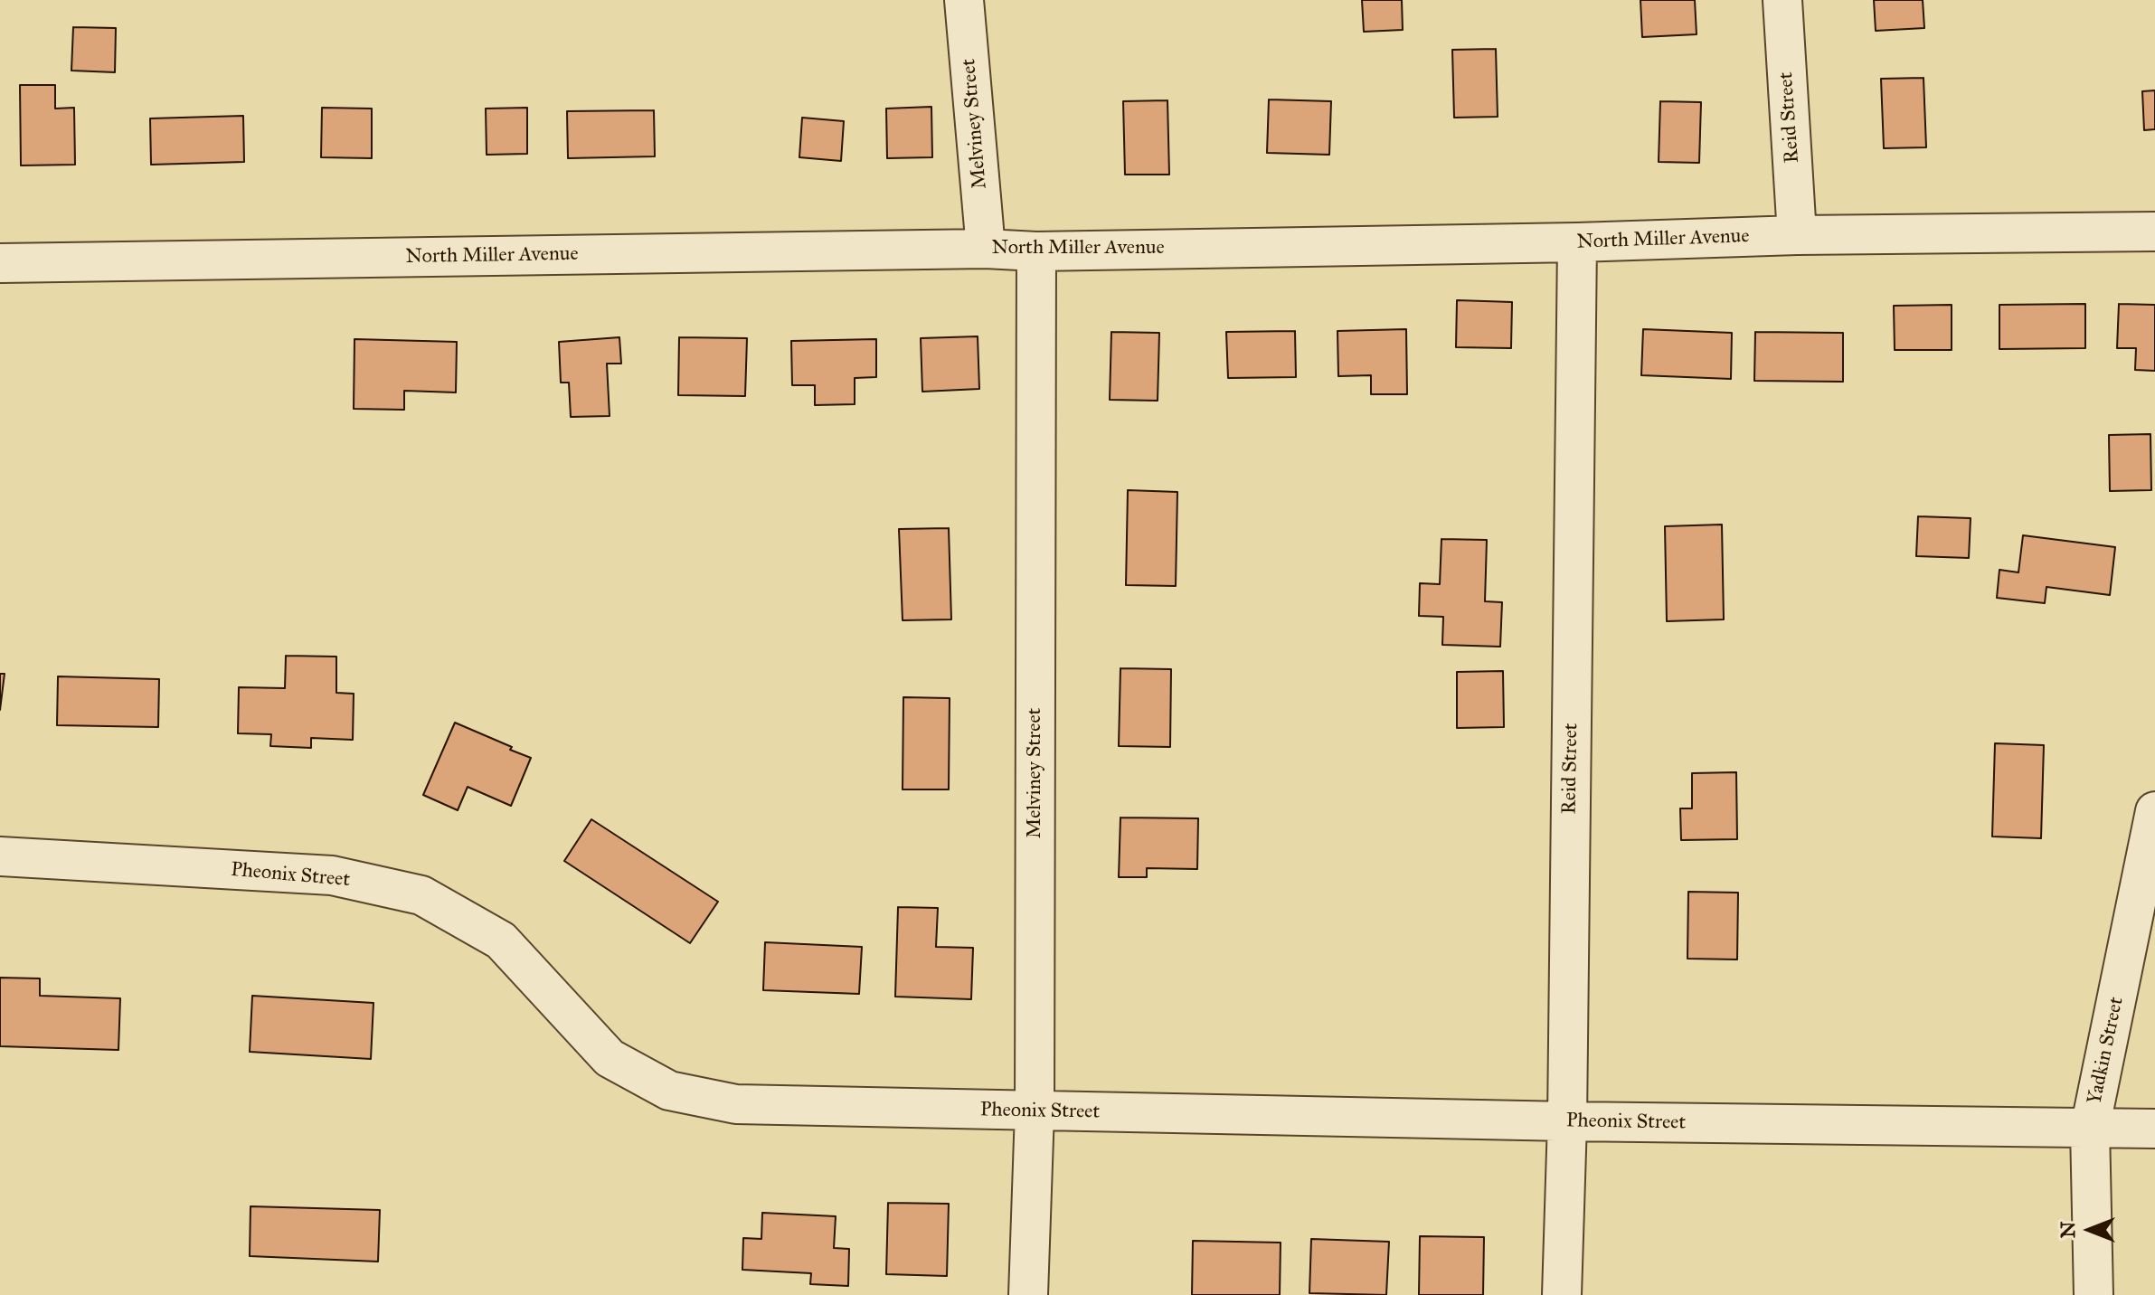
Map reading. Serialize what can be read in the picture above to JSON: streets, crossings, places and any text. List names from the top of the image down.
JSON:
{
  "streets": {
    "street": [
      "Reid Street",
      "Melviney Street",
      "North Miller Avenue",
      "Pheonix Street",
      "Yadkin Street"
    ]
  },
  "crossings": [
    ["Reid Street", "North Miller Avenue"],
    ["Reid Street", "Pheonix Street"],
    ["Melviney Street", "North Miller Avenue"],
    ["Melviney Street", "Pheonix Street"],
    ["Pheonix Street", "Yadkin Street"]
  ],
  "north": "left"
}
